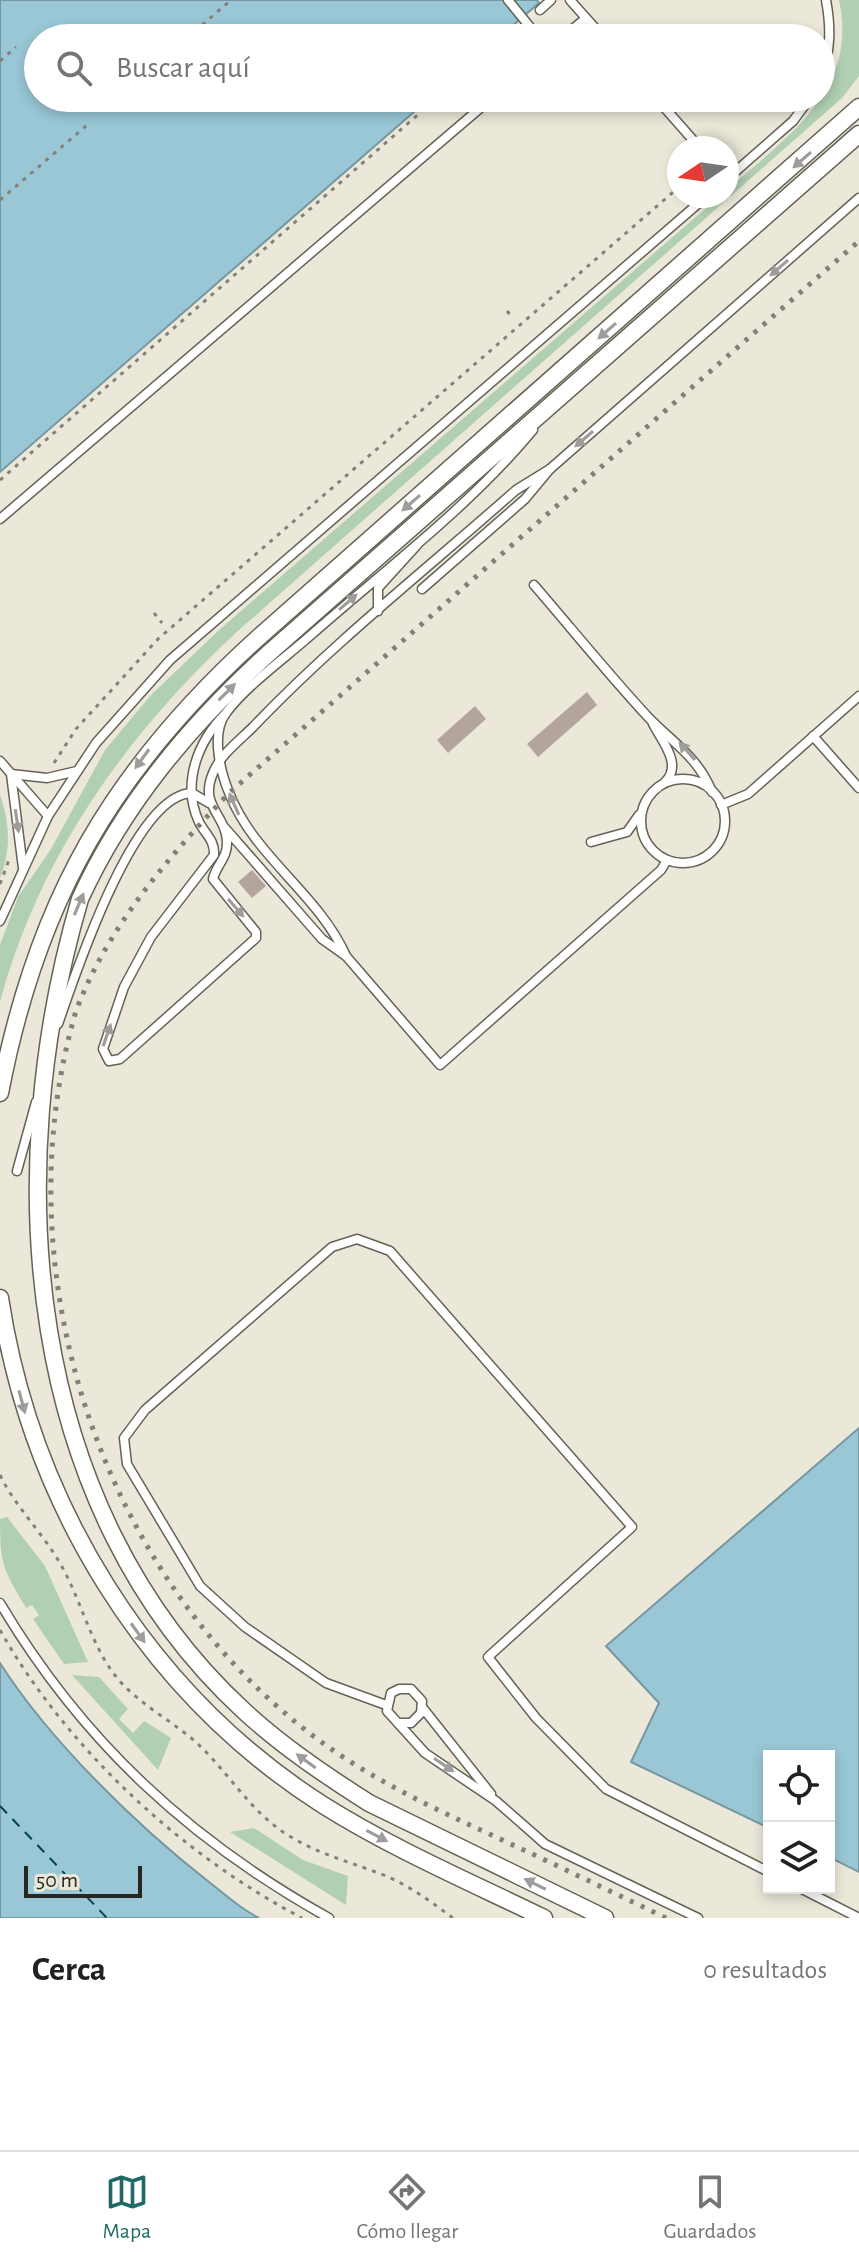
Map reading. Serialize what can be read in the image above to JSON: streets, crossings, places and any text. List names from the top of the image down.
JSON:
{
  "scale_bar": "50 m",
  "north": "left",
  "page": {
    "search": "Buscar aquí",
    "scale": "50 m",
    "heading": ["Cerca", "0 resultados"],
    "nav": ["Mapa", "Cómo llegar", "Guardados"]
  }
}
